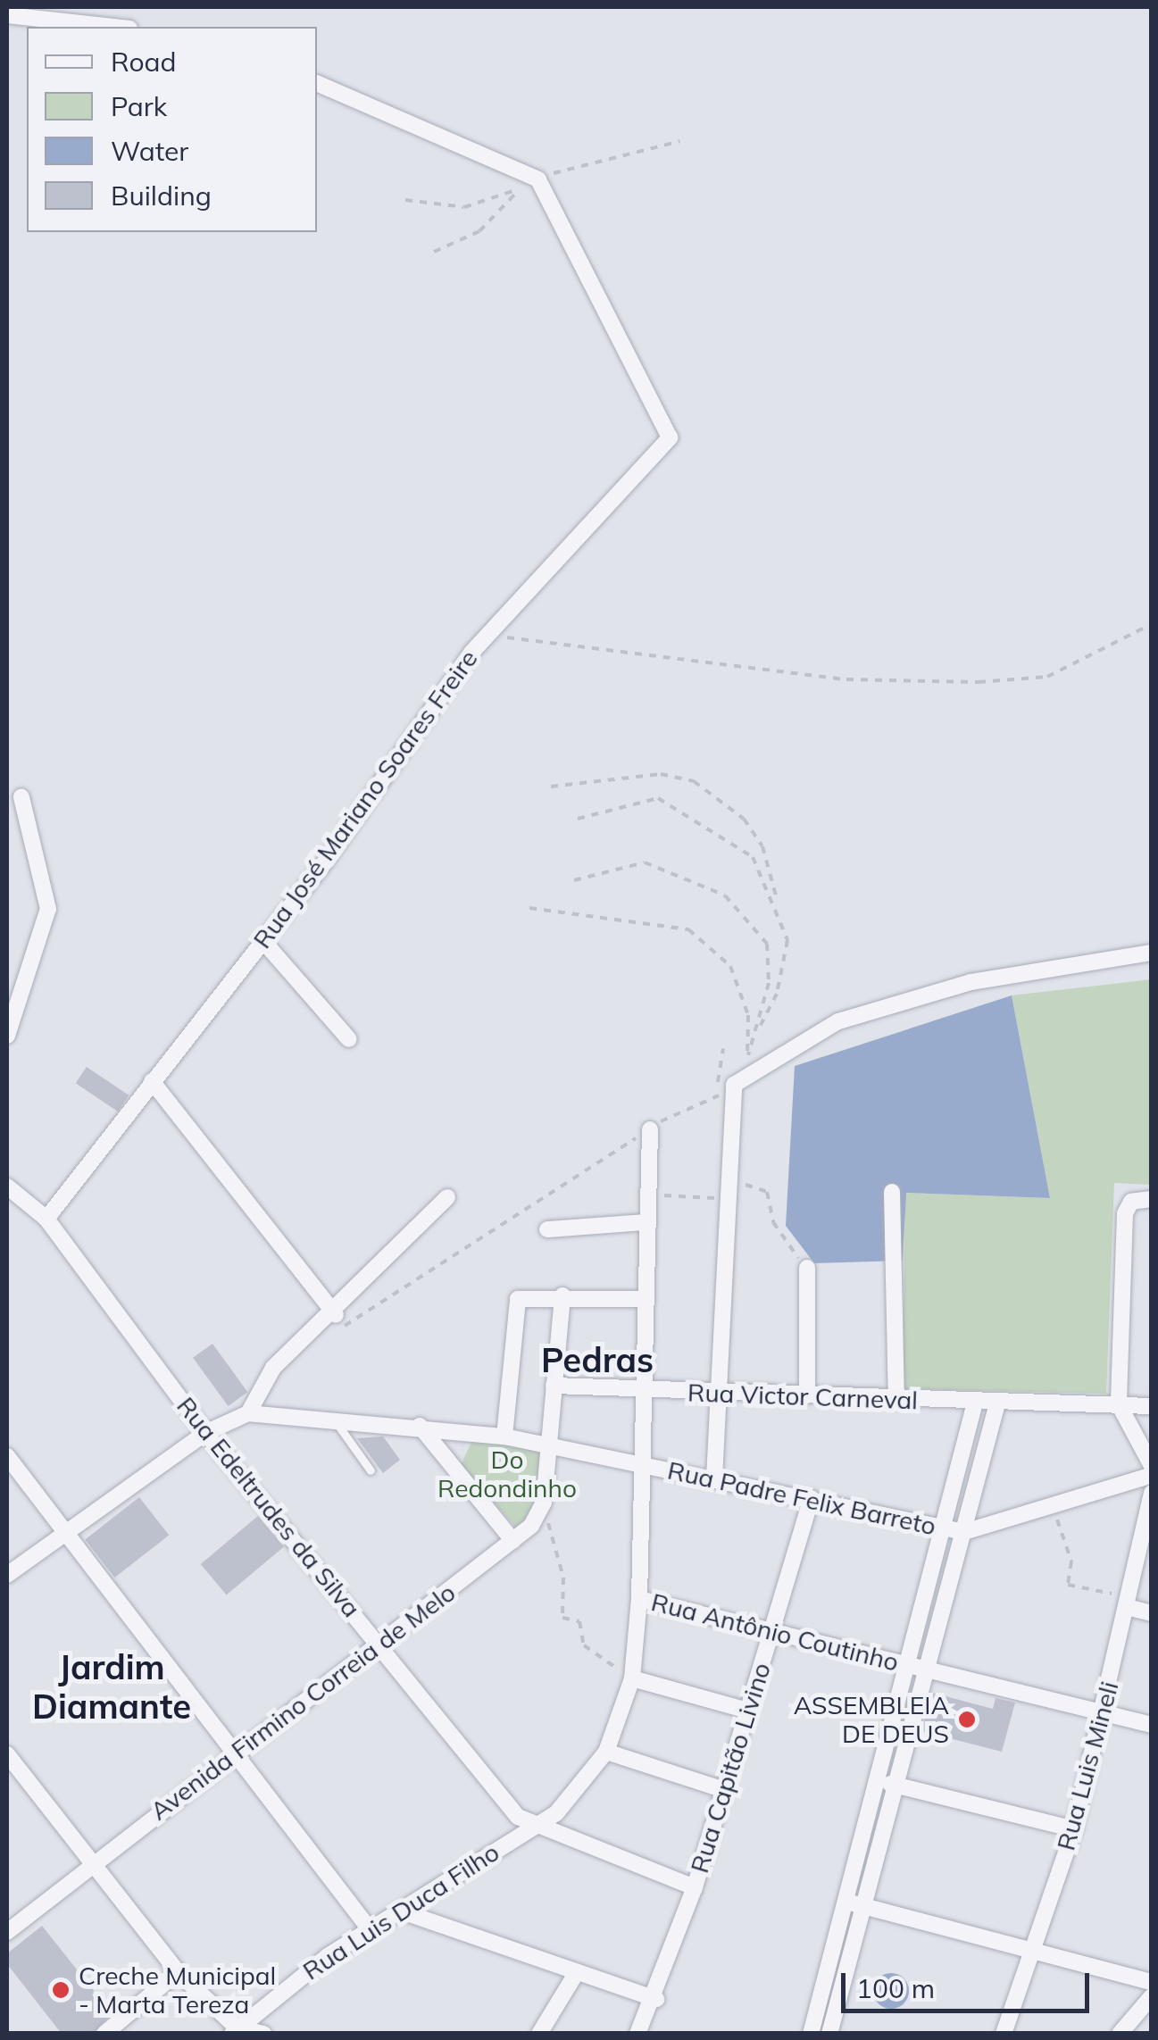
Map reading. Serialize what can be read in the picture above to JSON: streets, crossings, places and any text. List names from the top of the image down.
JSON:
{
  "streets": {
    "street": [
      "Rua José Mariano Soares Freire",
      "Rua Victor Carneval",
      "Rua Padre Felix Barreto",
      "Rua Edeltrudes da Silva",
      "Rua Antônio Coutinho",
      "Avenida Firmino Correia de Melo",
      "Rua Luis Mineli",
      "Rua Capitão Livino",
      "Rua Luis Duca Filho"
    ]
  },
  "crossings": [
    ["Rua José Mariano Soares Freire", "Rua Edeltrudes da Silva"],
    ["Rua Victor Carneval", "Rua Luis Duca Filho"],
    ["Rua Padre Felix Barreto", "Rua Capitão Livino"],
    ["Rua Padre Felix Barreto", "Rua Luis Duca Filho"],
    ["Rua Edeltrudes da Silva", "Avenida Firmino Correia de Melo"],
    ["Rua Edeltrudes da Silva", "Rua Luis Duca Filho"],
    ["Rua Antônio Coutinho", "Rua Luis Mineli"],
    ["Rua Antônio Coutinho", "Rua Capitão Livino"],
    ["Rua Antônio Coutinho", "Rua Luis Duca Filho"]
  ],
  "districts": ["Pedras", "Jardim Diamante"],
  "parks": ["Do Redondinho"],
  "places": ["ASSEMBLEIA DE DEUS", "Creche Municipal - Marta Tereza"],
  "legend": [
    "Road",
    "Park",
    "Water",
    "Building"
  ],
  "scale_bar": "100 m"
}
